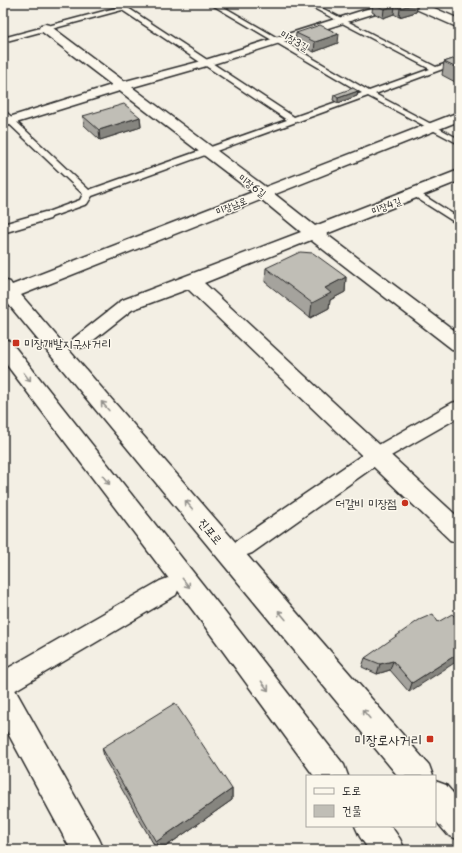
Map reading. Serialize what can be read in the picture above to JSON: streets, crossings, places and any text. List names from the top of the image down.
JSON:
{
  "streets": {
    "street": [
      "미장6길",
      "미장남로",
      "미장4길",
      "진포로"
    ],
    "lane": ["미장3길"]
  },
  "crossings": [
    ["미장3길", "미장남로"],
    ["미장6길", "미장남로"],
    ["미장6길", "미장4길"],
    ["미장남로", "진포로"]
  ],
  "places": {
    "transit": ["미장개발지구사거리", "미장로사거리"],
    "other": ["더갈비 미장점"]
  },
  "legend": ["도로", "건물"]
}
